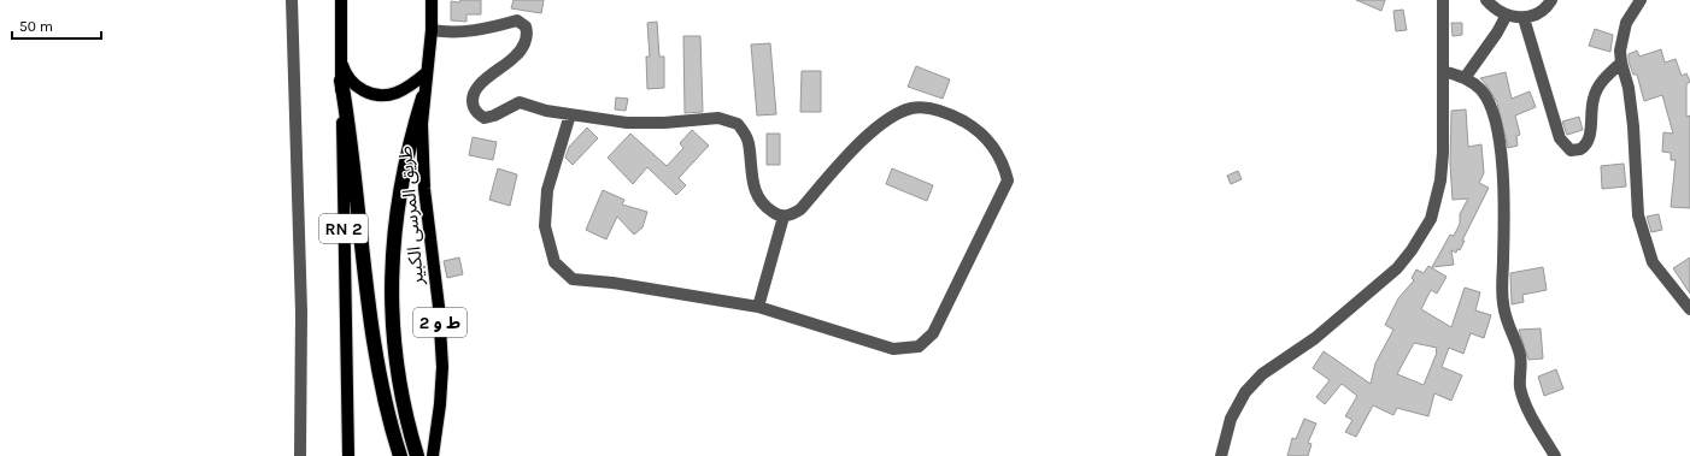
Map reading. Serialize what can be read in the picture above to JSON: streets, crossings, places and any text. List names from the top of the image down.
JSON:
{
  "streets": {
    "main road": ["طريق المرسى الكبير", "RN 2", "ط و 2"]
  },
  "scale_bar": "50 m"
}
